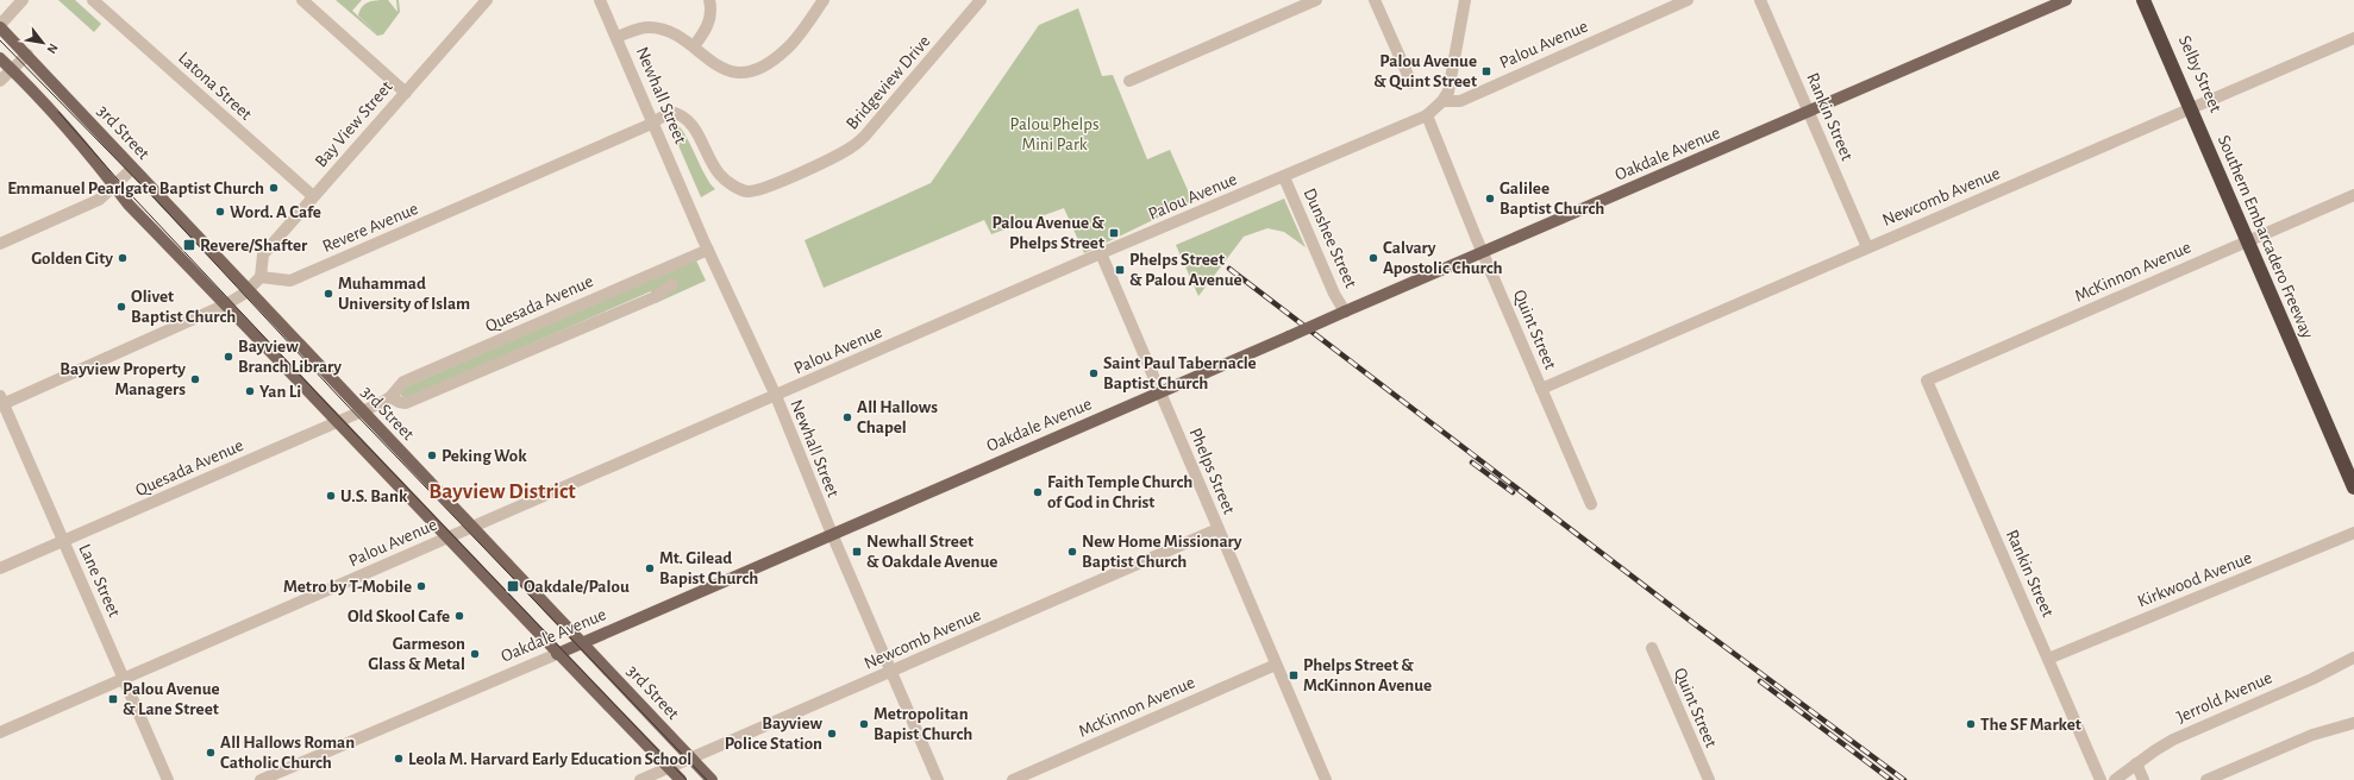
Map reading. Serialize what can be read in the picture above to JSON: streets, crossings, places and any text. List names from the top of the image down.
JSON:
{
  "streets": {
    "highway": ["Southern Embarcadero Freeway"],
    "main road": ["3rd Street", "Oakdale Avenue"],
    "street": [
      "Palou Avenue",
      "Selby Street",
      "Bridgeview Drive",
      "Latona Street",
      "Newhall Street",
      "Rankin Street",
      "Bay View Street",
      "Newcomb Avenue",
      "Revere Avenue",
      "Dunshee Street",
      "McKinnon Avenue",
      "Quesada Avenue",
      "Quint Street",
      "Phelps Street",
      "Kirkwood Avenue",
      "Lane Street",
      "Jerrold Avenue"
    ]
  },
  "crossings": [
    ["Palou Avenue", "Newhall Street"],
    ["Palou Avenue", "3rd Street"],
    ["Palou Avenue", "Dunshee Street"],
    ["Palou Avenue", "Quint Street"],
    ["Palou Avenue", "Phelps Street"],
    ["Palou Avenue", "Lane Street"],
    ["Selby Street", "Newcomb Avenue"],
    ["Selby Street", "Southern Embarcadero Freeway"],
    ["Selby Street", "McKinnon Avenue"],
    ["Bridgeview Drive", "Newhall Street"],
    ["Bridgeview Drive", "Revere Avenue"],
    ["Latona Street", "Bay View Street"],
    ["Newhall Street", "Oakdale Avenue"],
    ["Newhall Street", "Newcomb Avenue"],
    ["Newhall Street", "Revere Avenue"],
    ["Newhall Street", "Quesada Avenue"],
    ["Rankin Street", "Oakdale Avenue"],
    ["Rankin Street", "Newcomb Avenue"],
    ["Rankin Street", "McKinnon Avenue"],
    ["Rankin Street", "Kirkwood Avenue"],
    ["Bay View Street", "Revere Avenue"],
    ["3rd Street", "Oakdale Avenue"],
    ["3rd Street", "Newcomb Avenue"],
    ["3rd Street", "Quesada Avenue"],
    ["Oakdale Avenue", "Dunshee Street"],
    ["Oakdale Avenue", "Quint Street"],
    ["Oakdale Avenue", "Phelps Street"],
    ["Newcomb Avenue", "Quint Street"],
    ["Newcomb Avenue", "Phelps Street"],
    ["McKinnon Avenue", "Phelps Street"],
    ["Quesada Avenue", "Lane Street"]
  ],
  "districts": ["Bayview District"],
  "parks": ["Palou Phelps Mini Park"],
  "places": {
    "transit": [
      "Palou Avenue & Quint Street",
      "Palou Avenue & Phelps Street",
      "Revere/Shafter",
      "Phelps Street & Palou Avenue",
      "Newhall Street & Oakdale Avenue",
      "Oakdale/Palou",
      "Phelps Street & McKinnon Avenue",
      "Palou Avenue & Lane Street"
    ],
    "other": [
      "Emmanuel Pearlgate Baptist Church",
      "Galilee Baptist Church",
      "Word. A Cafe",
      "Golden City",
      "Calvary Apostolic Church",
      "Muhammad University of Islam",
      "Olivet Baptist Church",
      "Bayview Branch Library",
      "Saint Paul Tabernacle Baptist Church",
      "Bayview Property Managers",
      "Yan Li",
      "All Hallows Chapel",
      "Peking Wok",
      "Faith Temple Church of God in Christ",
      "U.S. Bank",
      "New Home Missionary Baptist Church",
      "Mt. Gilead Bapist Church",
      "Metro by T-Mobile",
      "Old Skool Cafe",
      "Garmeson Glass & Metal",
      "Metropolitan Bapist Church",
      "The SF Market",
      "Bayview Police Station",
      "All Hallows Roman Catholic Church",
      "Leola M. Harvard Early Education School"
    ]
  },
  "north": "bottom right"
}
